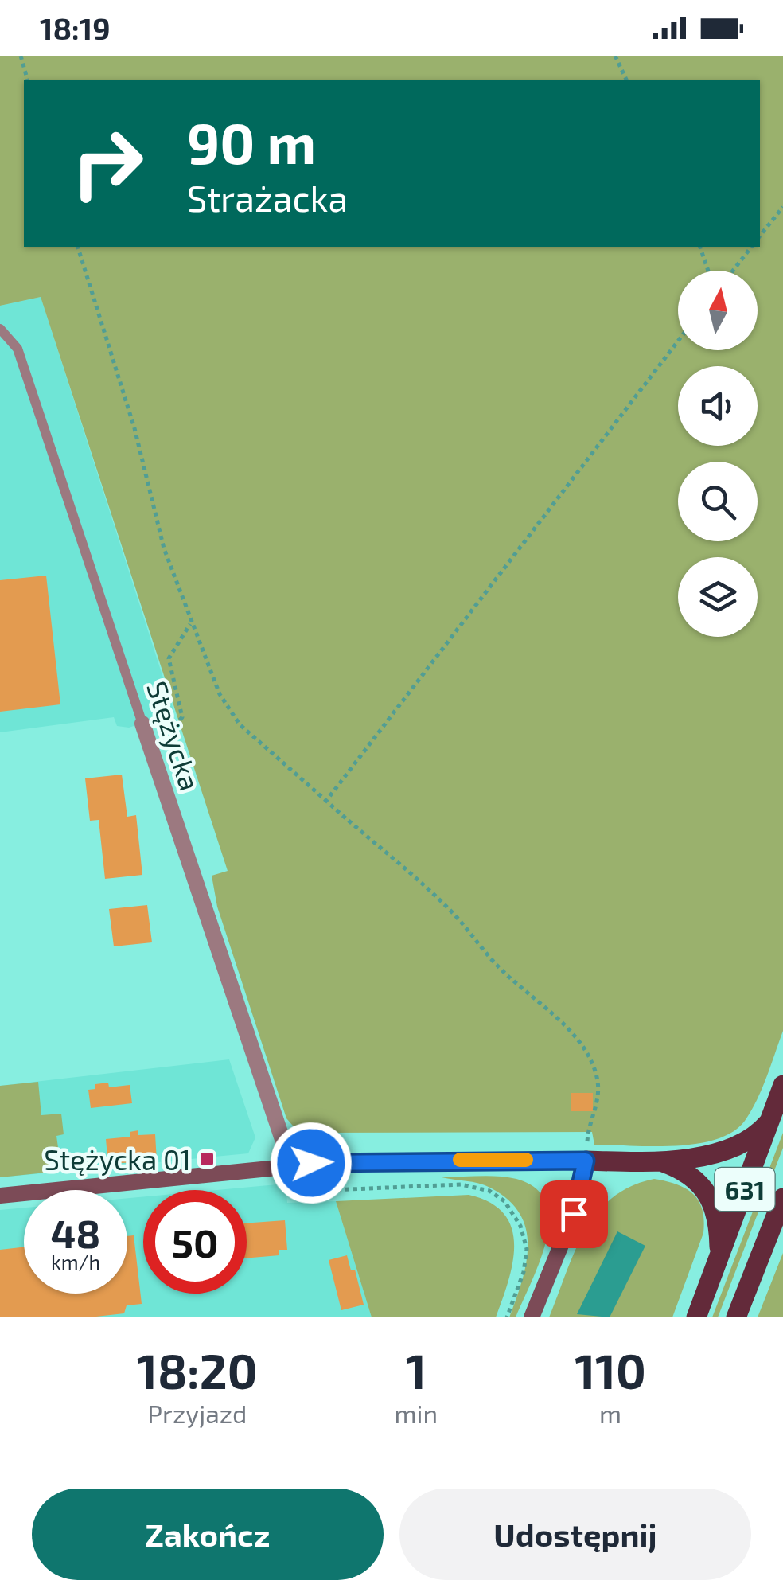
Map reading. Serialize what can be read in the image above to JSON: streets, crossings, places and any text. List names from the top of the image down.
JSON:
{
  "streets": {
    "main road": ["631"],
    "street": ["Stężycka"]
  },
  "places": {
    "transit": ["Stężycka 01"]
  },
  "north": "top",
  "page": {
    "status": "18:19",
    "turn": ["90 m", "Strażacka"],
    "speed": "48 km/h",
    "limit": "50",
    "eta": [
      "18:20",
      "Przyjazd",
      "1",
      "min",
      "110",
      "m"
    ],
    "buttons": ["Zakończ", "Udostępnij"]
  }
}
